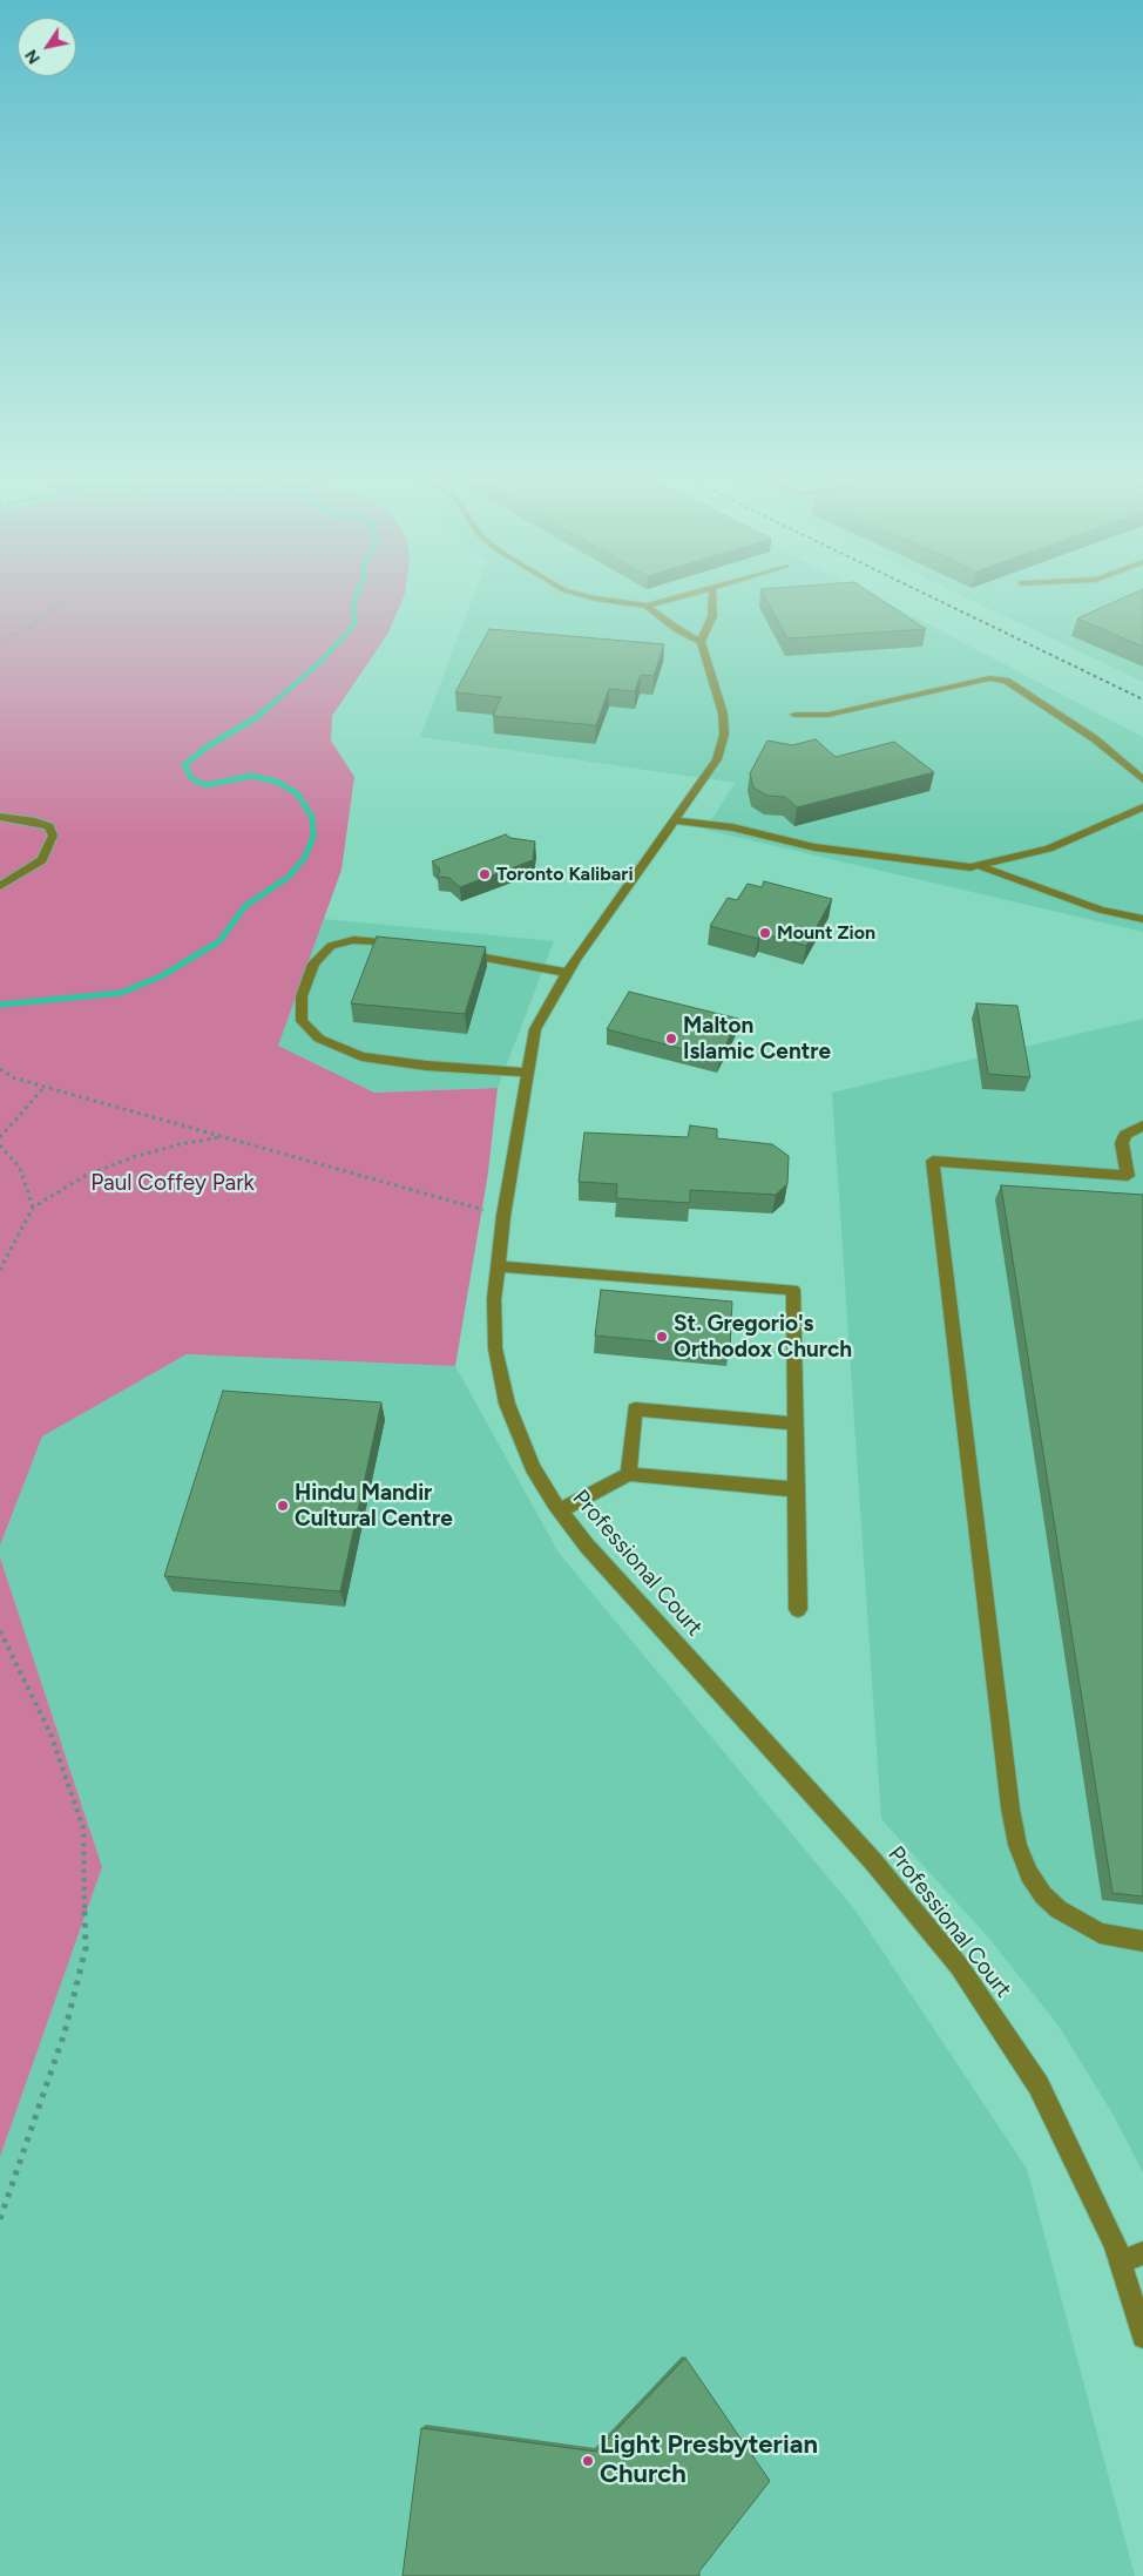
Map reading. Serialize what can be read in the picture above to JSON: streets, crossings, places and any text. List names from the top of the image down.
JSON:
{
  "streets": {
    "street": ["Professional Court"]
  },
  "parks": ["Paul Coffey Park"],
  "places": [
    "Toronto Kalibari",
    "Mount Zion",
    "Malton Islamic Centre",
    "St. Gregorio's Orthodox Church",
    "Hindu Mandir Cultural Centre",
    "Light Presbyterian Church"
  ],
  "north": "bottom left"
}
